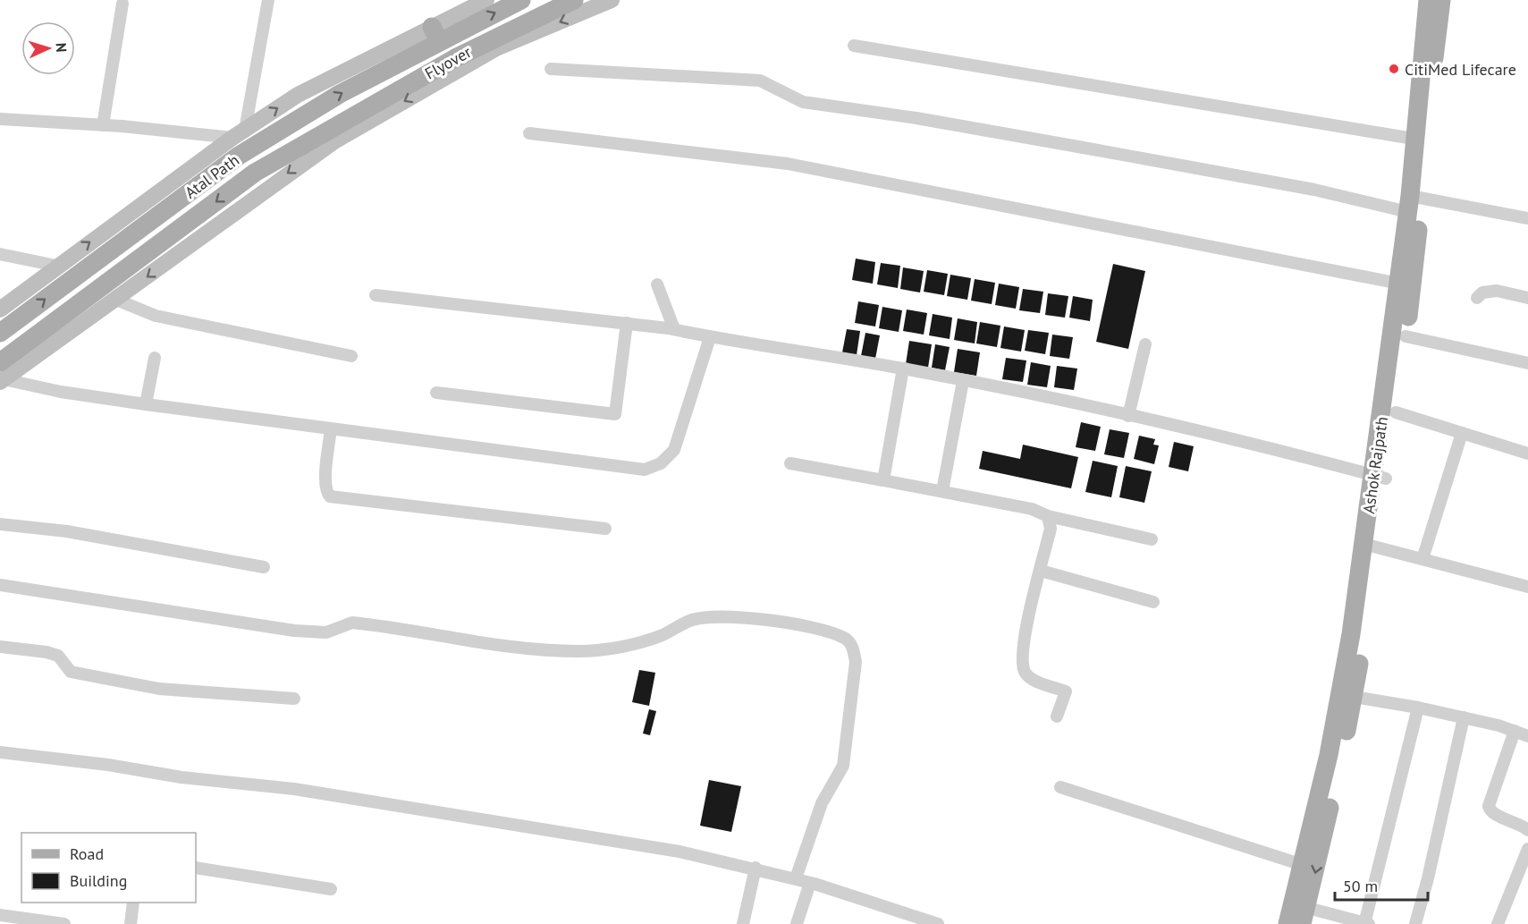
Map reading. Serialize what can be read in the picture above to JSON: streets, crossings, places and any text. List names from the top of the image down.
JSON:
{
  "streets": {
    "main road": ["Flyover", "Atal Path", "Ashok Rajpath"]
  },
  "crossings": [
    ["Flyover", "Atal Path"]
  ],
  "one_way": ["Atal Path"],
  "places": ["CitiMed Lifecare"],
  "legend": ["Road", "Building"],
  "scale_bar": "50 m",
  "north": "right"
}
